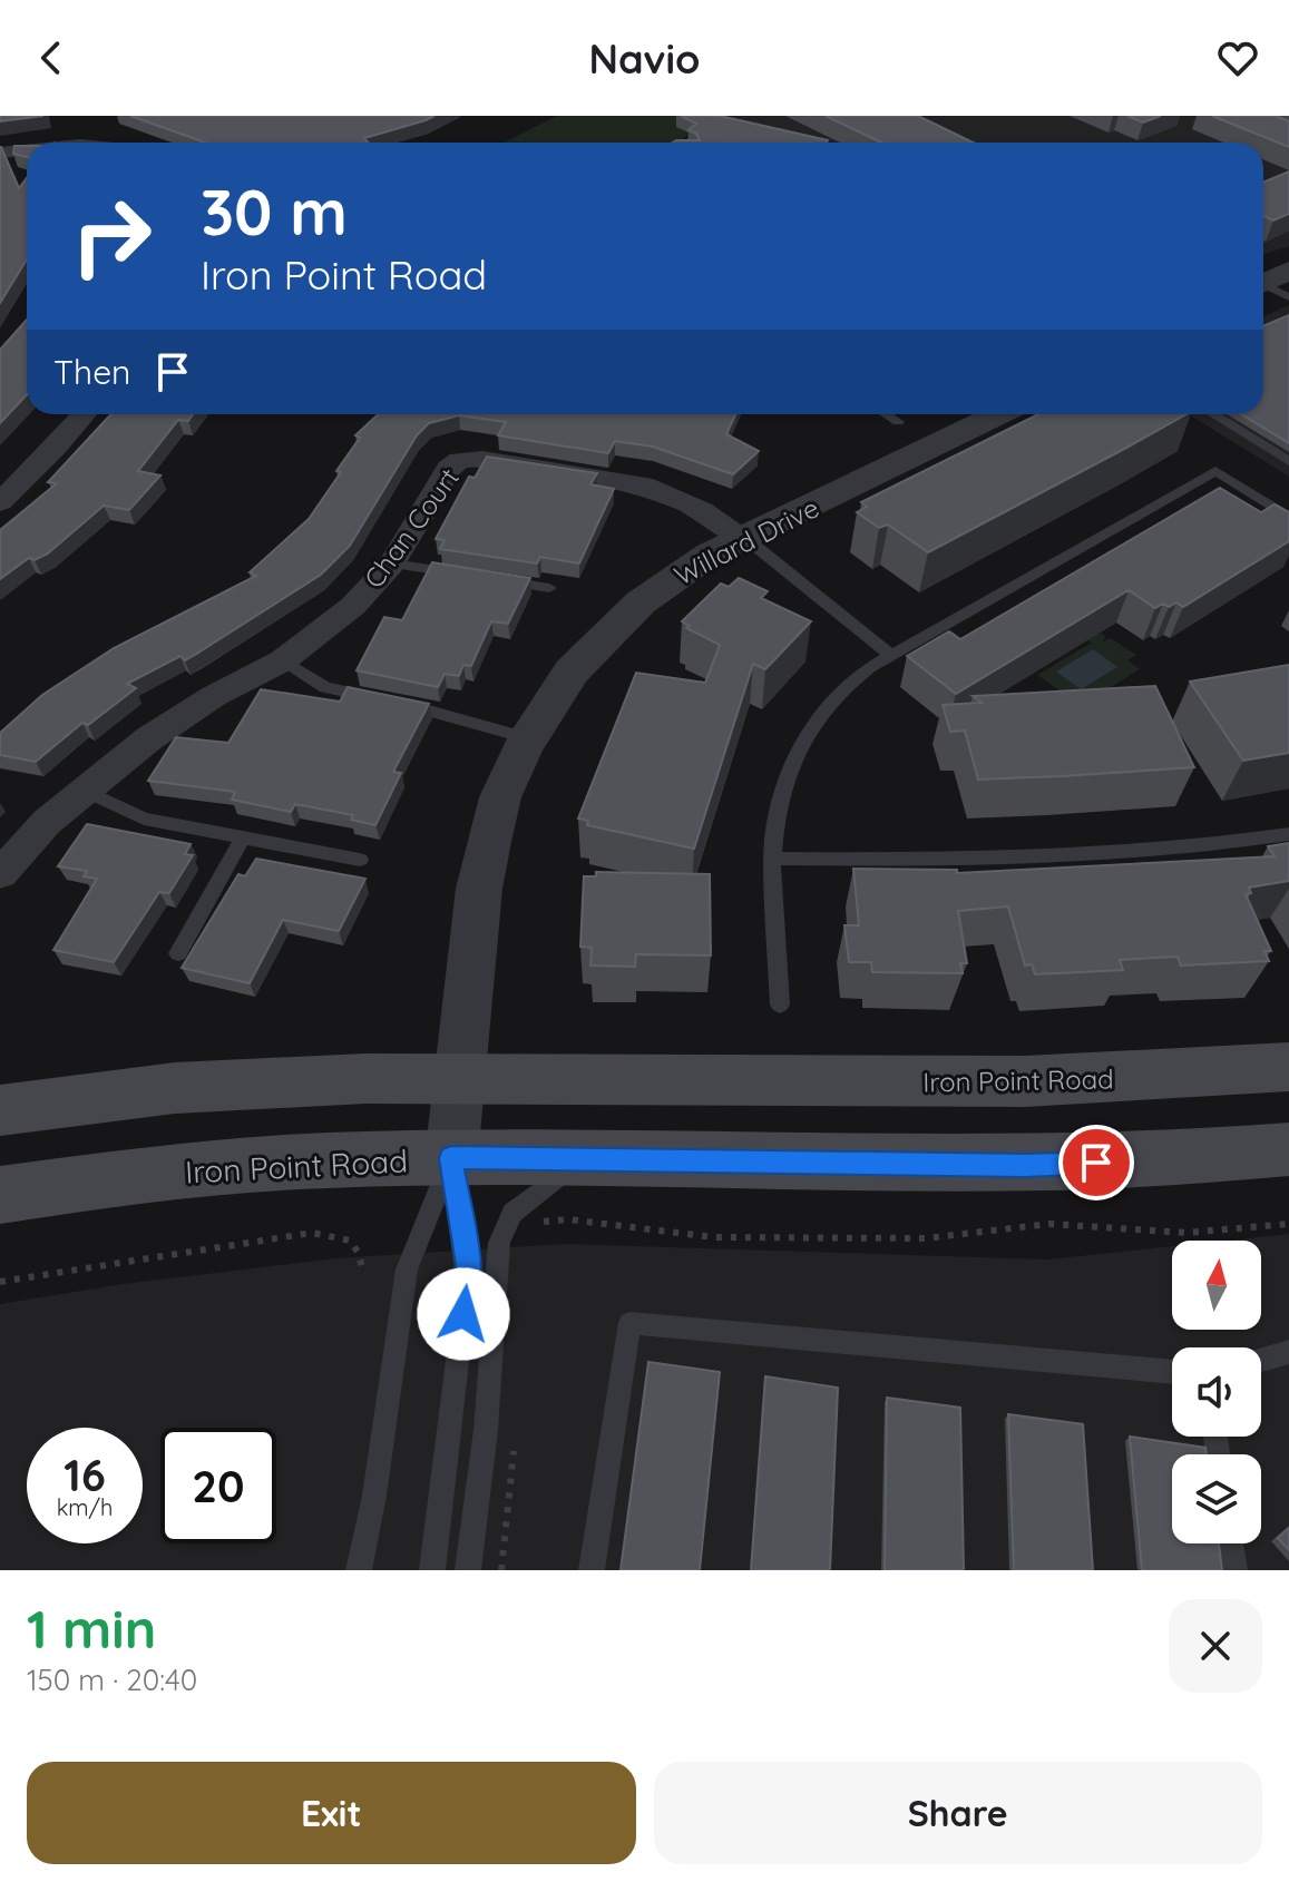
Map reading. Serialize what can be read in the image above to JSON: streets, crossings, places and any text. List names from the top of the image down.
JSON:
{
  "streets": {
    "main road": ["Iron Point Road"],
    "street": ["Chan Court", "Willard Drive"]
  },
  "crossings": [
    ["Chan Court", "Willard Drive"],
    ["Willard Drive", "Iron Point Road"]
  ],
  "north": "top",
  "page": {
    "header": "Navio",
    "turn": ["30 m", "Iron Point Road"],
    "then": "Then",
    "speed": "16 km/h",
    "limit": "20",
    "heading": ["1 min", "150 m · 20:40"],
    "buttons": ["Exit", "Share"]
  }
}
